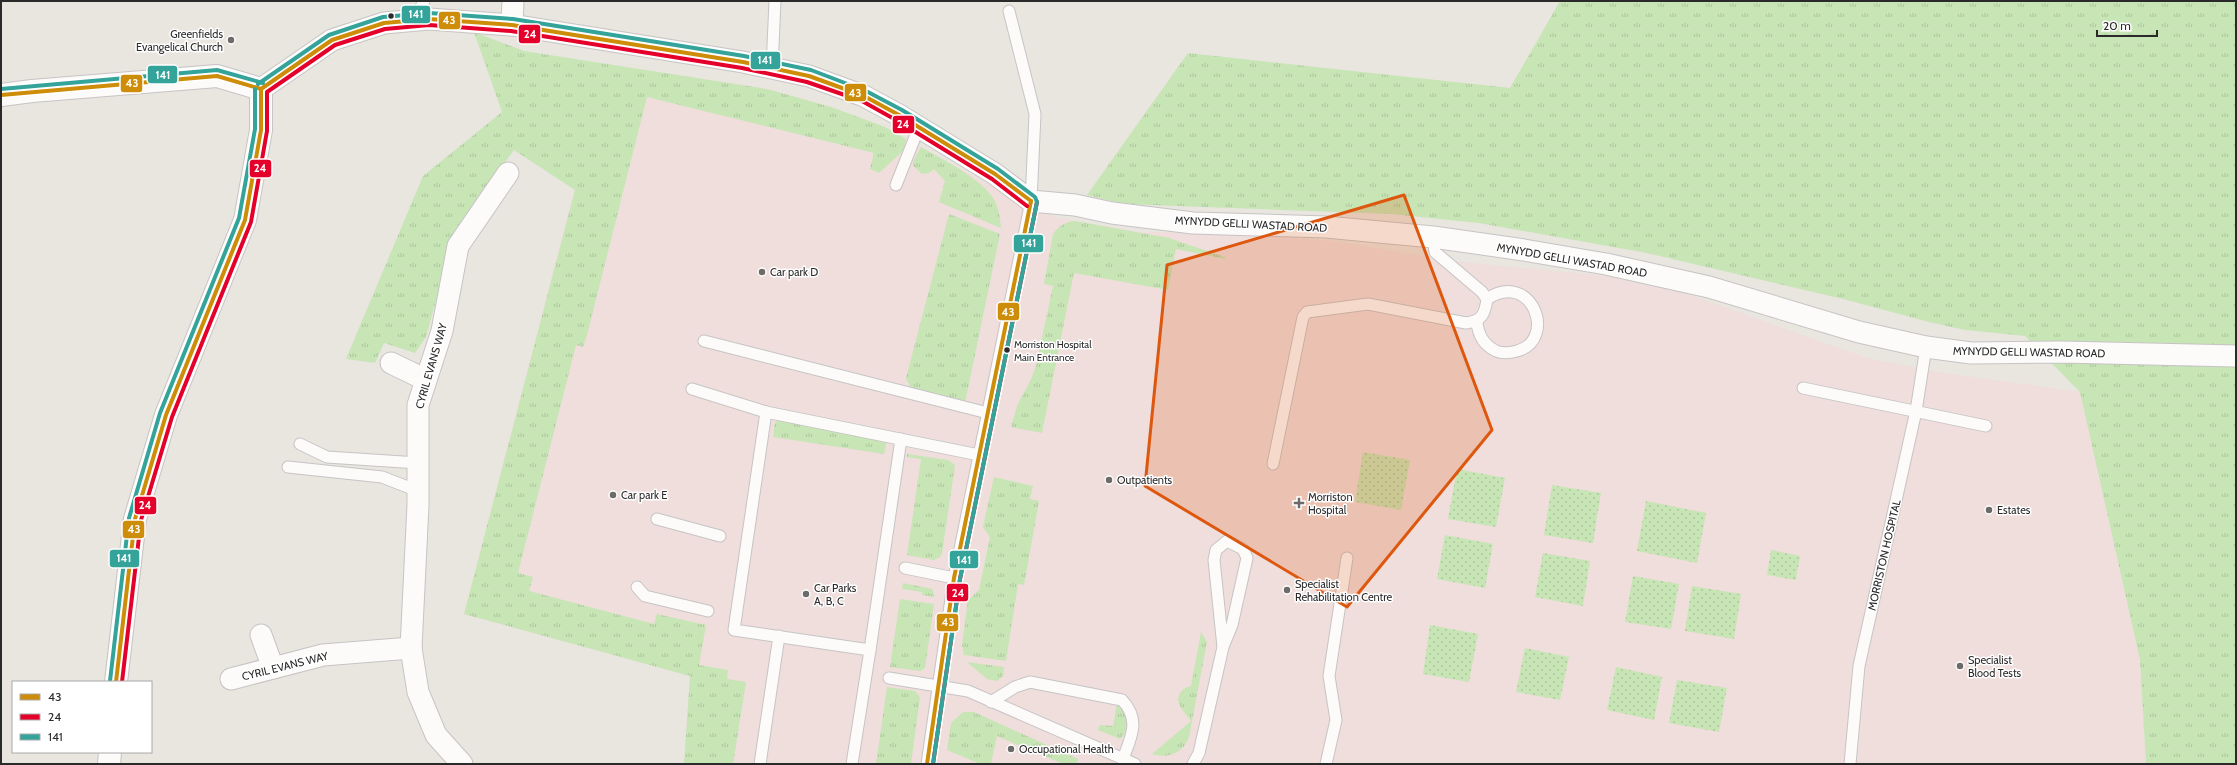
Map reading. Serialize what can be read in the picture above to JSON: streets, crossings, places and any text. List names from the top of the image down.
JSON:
{
  "streets": {
    "street": ["MYNYDD GELLI WASTAD ROAD", "CYRIL EVANS WAY"],
    "lane": ["MORRISTON HOSPITAL"]
  },
  "crossings": [
    ["MYNYDD GELLI WASTAD ROAD", "MORRISTON HOSPITAL"]
  ],
  "places": {
    "other": [
      "Greenfields Evangelical Church",
      "Car park D",
      "Morriston Hospital Main Entrance",
      "Outpatients",
      "Car park E",
      "Estates",
      "Specialist Rehabilitation Centre",
      "Car Parks A, B, C",
      "Specialist Blood Tests",
      "Occupational Health"
    ],
    "health": ["Morriston Hospital"]
  },
  "lines": ["transit line 141", "transit line 43", "transit line 24"],
  "legend": ["43", "24", "141"],
  "scale_bar": "20 m"
}
